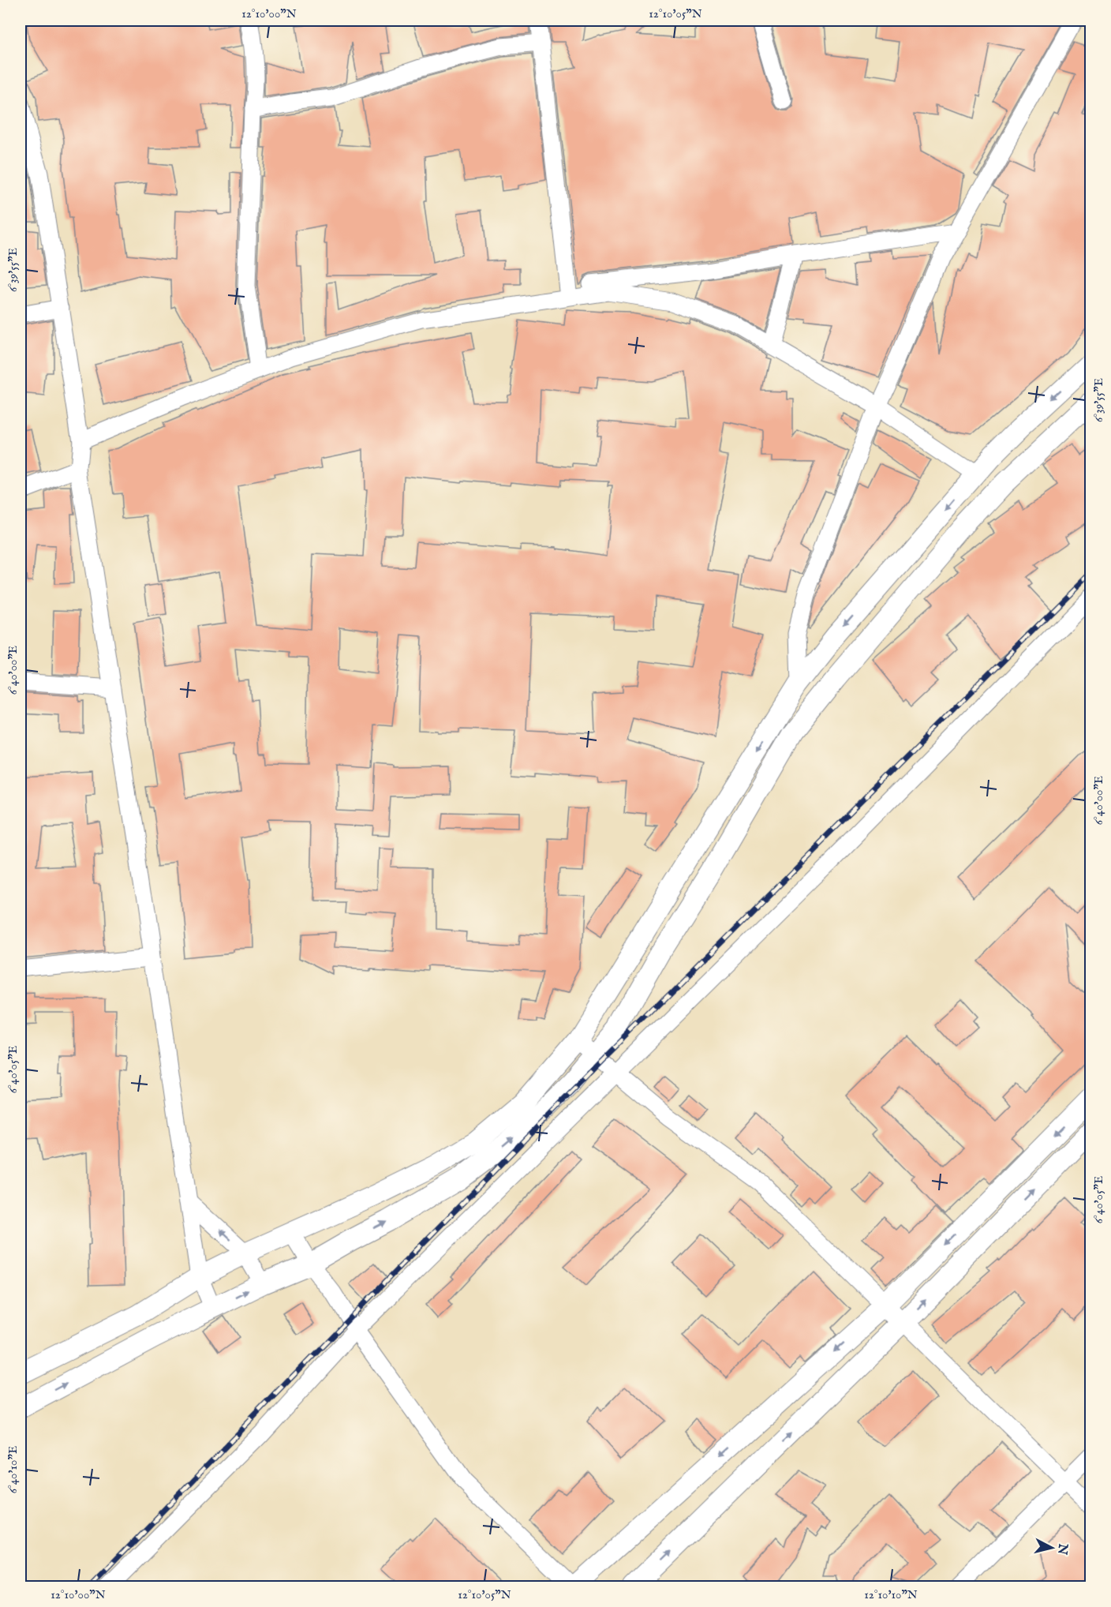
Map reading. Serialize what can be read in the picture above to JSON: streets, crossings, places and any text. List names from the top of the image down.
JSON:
{
  "north": "right",
  "coordinates": [
    "12°10'00\"N",
    "12°10'05\"N",
    "6°39'55\"E",
    "6°40'00\"E",
    "6°40'05\"E",
    "6°40'10\"E",
    "12°10'10\"N"
  ]
}
